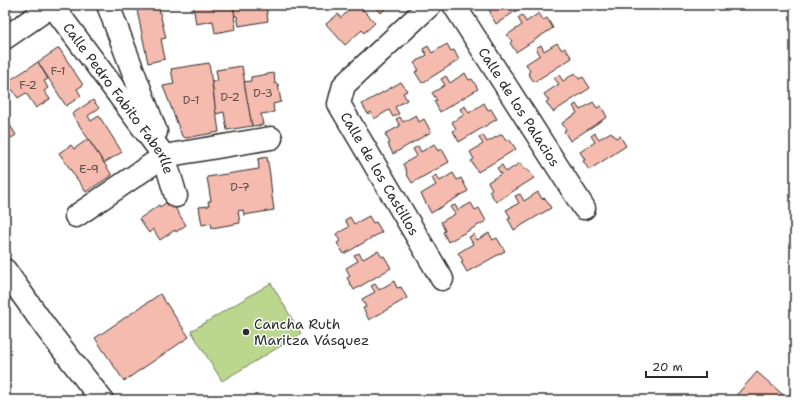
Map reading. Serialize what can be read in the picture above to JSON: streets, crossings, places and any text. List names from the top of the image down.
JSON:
{
  "streets": {
    "street": ["Calle Pedro Fabito Faberlle", "Calle de los Palacios", "Calle de los Castillos"]
  },
  "places": ["Cancha Ruth Maritza Vásquez"],
  "house_numbers": [
    "F-1",
    "F-2",
    "D-3",
    "D-2",
    "D-1",
    "E-9",
    "D-7"
  ],
  "scale_bar": "20 m"
}
